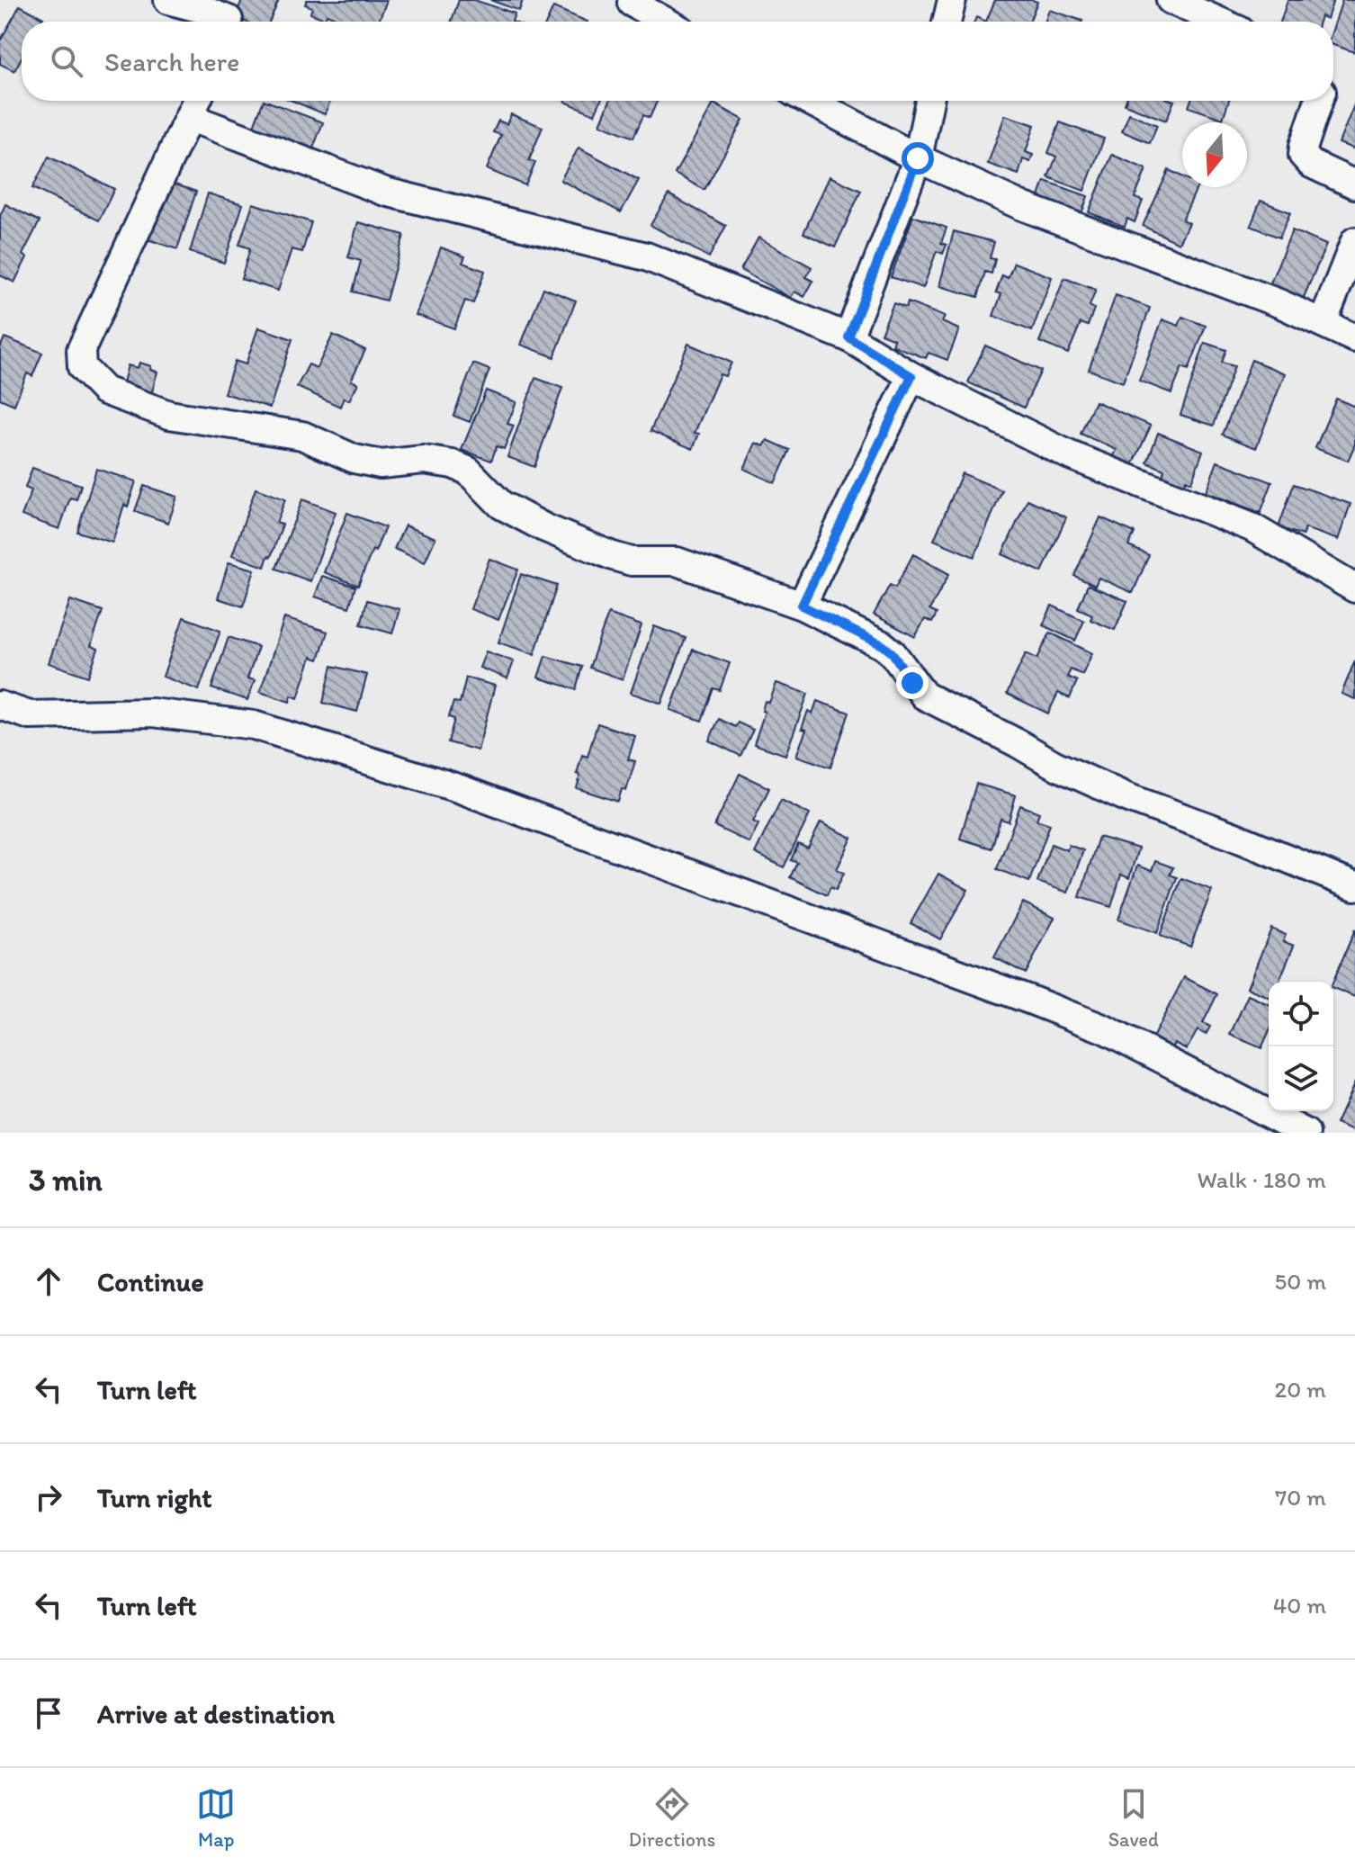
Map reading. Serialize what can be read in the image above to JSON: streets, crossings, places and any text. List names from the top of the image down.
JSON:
{
  "north": "bottom",
  "page": {
    "search": "Search here",
    "heading": ["3 min", "Walk · 180 m"],
    "list": [
      ["Continue", "50 m"],
      ["Turn left", "20 m"],
      ["Turn right", "70 m"],
      ["Turn left", "40 m"],
      "Arrive at destination"
    ],
    "nav": ["Map", "Directions", "Saved"]
  }
}
